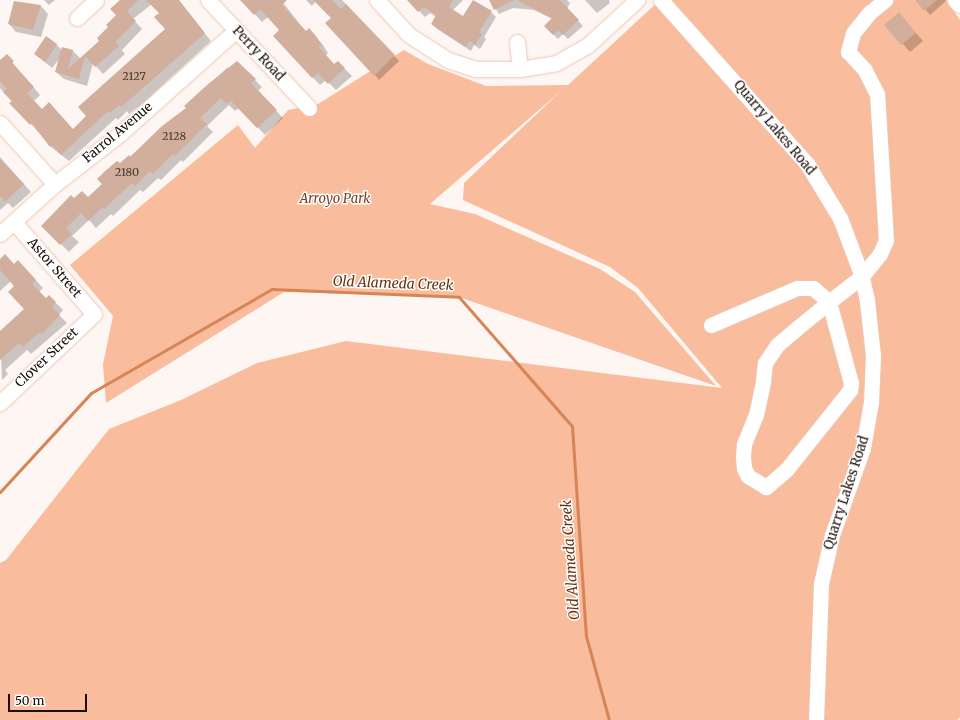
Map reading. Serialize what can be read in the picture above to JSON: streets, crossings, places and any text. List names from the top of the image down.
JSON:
{
  "streets": {
    "street": [
      "Perry Road",
      "Quarry Lakes Road",
      "Farrol Avenue",
      "Astor Street",
      "Clover Street"
    ]
  },
  "crossings": [
    ["Perry Road", "Farrol Avenue"],
    ["Farrol Avenue", "Astor Street"],
    ["Astor Street", "Clover Street"]
  ],
  "water": ["Old Alameda Creek"],
  "parks": ["Arroyo Park"],
  "house_numbers": ["2127", "2128", "2180"],
  "scale_bar": "50 m"
}
